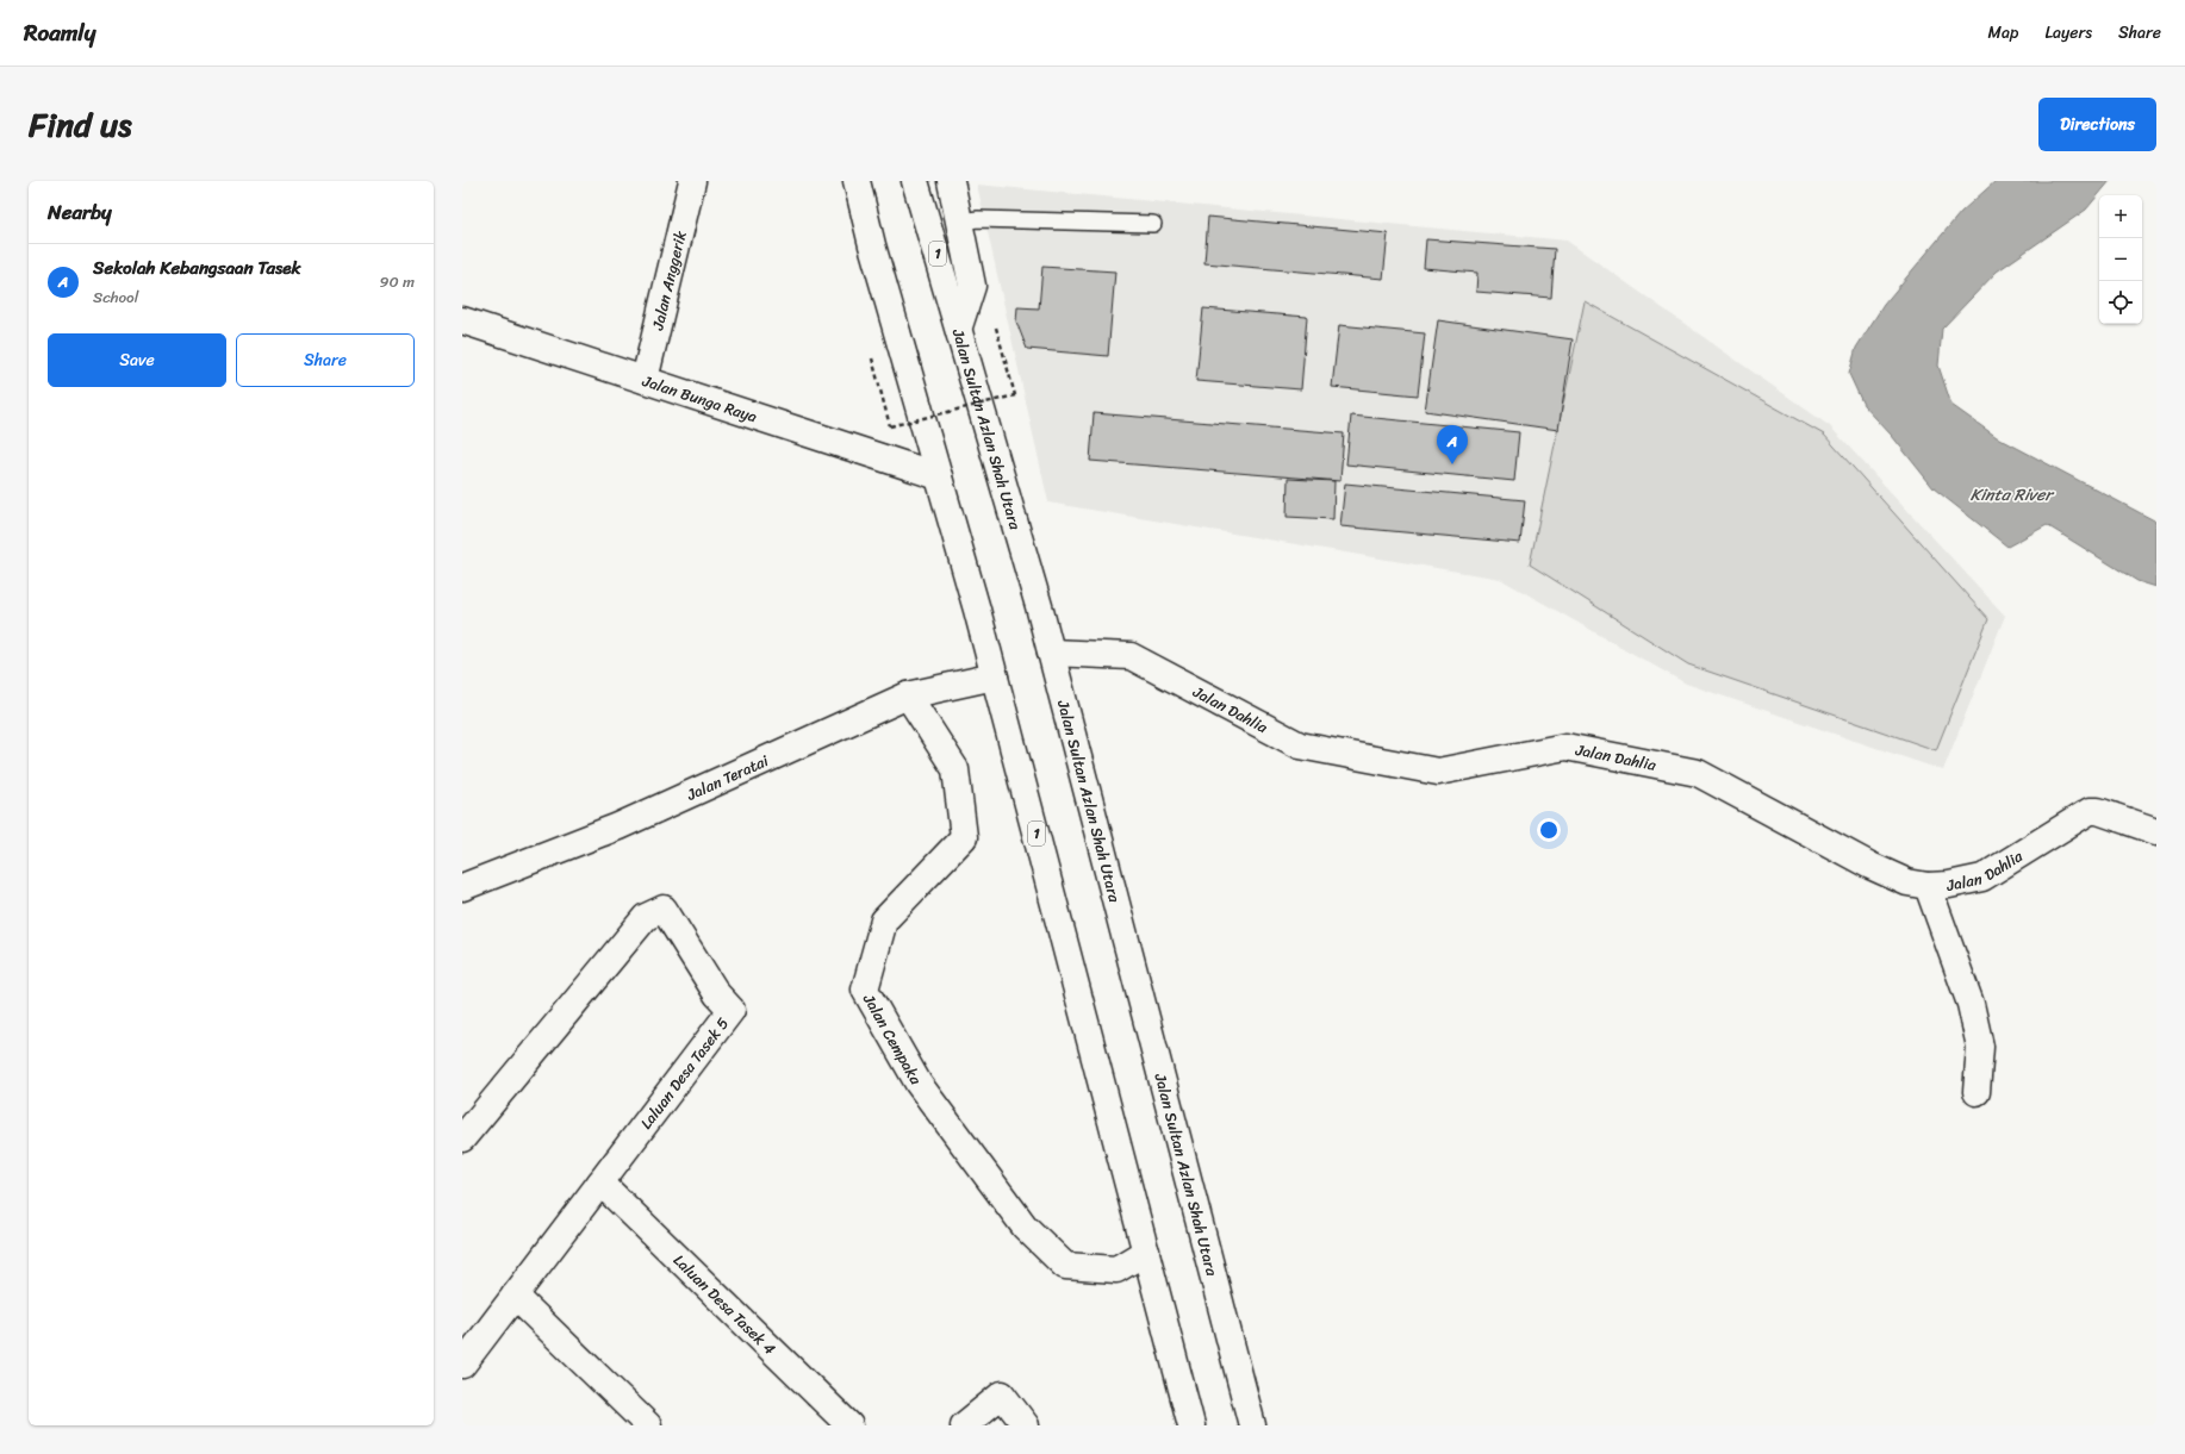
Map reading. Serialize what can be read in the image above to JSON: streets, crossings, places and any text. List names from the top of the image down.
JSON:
{
  "streets": {
    "street": [
      "1",
      "Jalan Anggerik",
      "Jalan Bunga Raya",
      "Jalan Sultan Azlan Shah Utara",
      "Jalan Dahlia",
      "Jalan Teratai",
      "Jalan Cempaka",
      "Laluan Desa Tasek 5",
      "Laluan Desa Tasek 4"
    ]
  },
  "crossings": [
    ["1", "Jalan Bunga Raya"],
    ["1", "Jalan Teratai"],
    ["1", "Jalan Cempaka"],
    ["Jalan Anggerik", "Jalan Bunga Raya"],
    ["Jalan Sultan Azlan Shah Utara", "Jalan Dahlia"],
    ["Jalan Teratai", "Jalan Cempaka"],
    ["Laluan Desa Tasek 5", "Laluan Desa Tasek 4"]
  ],
  "water": ["Kinta River"],
  "page": {
    "header": "Roamly",
    "nav": ["Map", "Layers", "Share"],
    "title": "Find us",
    "buttons": [
      "Directions",
      ["Save", "Share"]
    ],
    "heading": "Nearby",
    "map_buttons": ["+", "−"],
    "list": [
      {
        "mark": "A",
        "name": "Sekolah Kebangsaan Tasek",
        "note": "School",
        "value": "90 m"
      }
    ],
    "pins": "A"
  }
}
